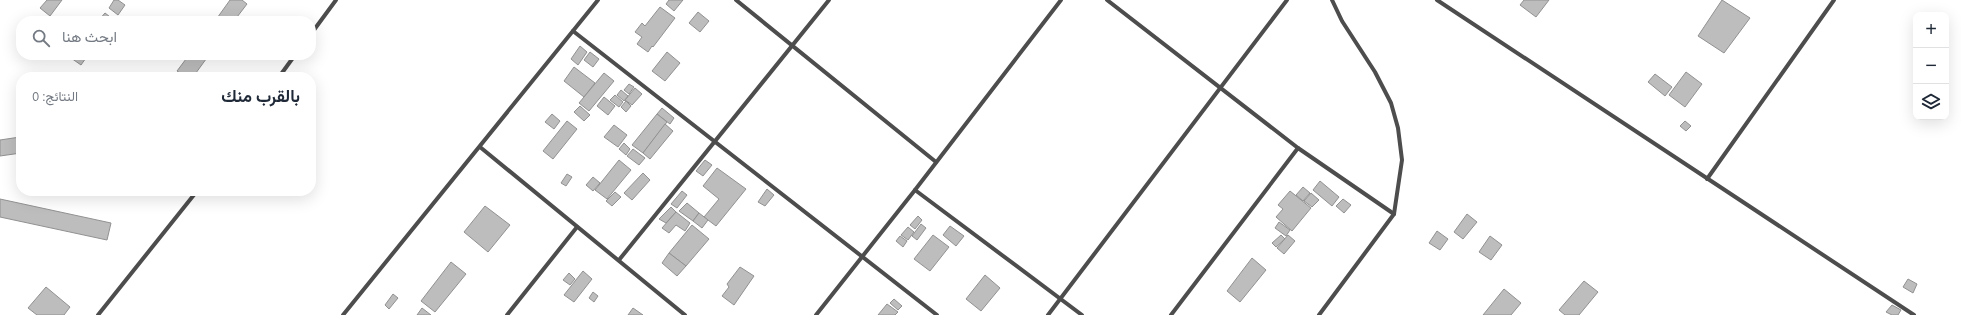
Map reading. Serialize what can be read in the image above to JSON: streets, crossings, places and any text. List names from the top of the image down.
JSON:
{
  "page": {
    "map_buttons": ["+", "−"],
    "search": "ابحث هنا",
    "heading": ["بالقرب منك", "النتائج: 0"]
  }
}
